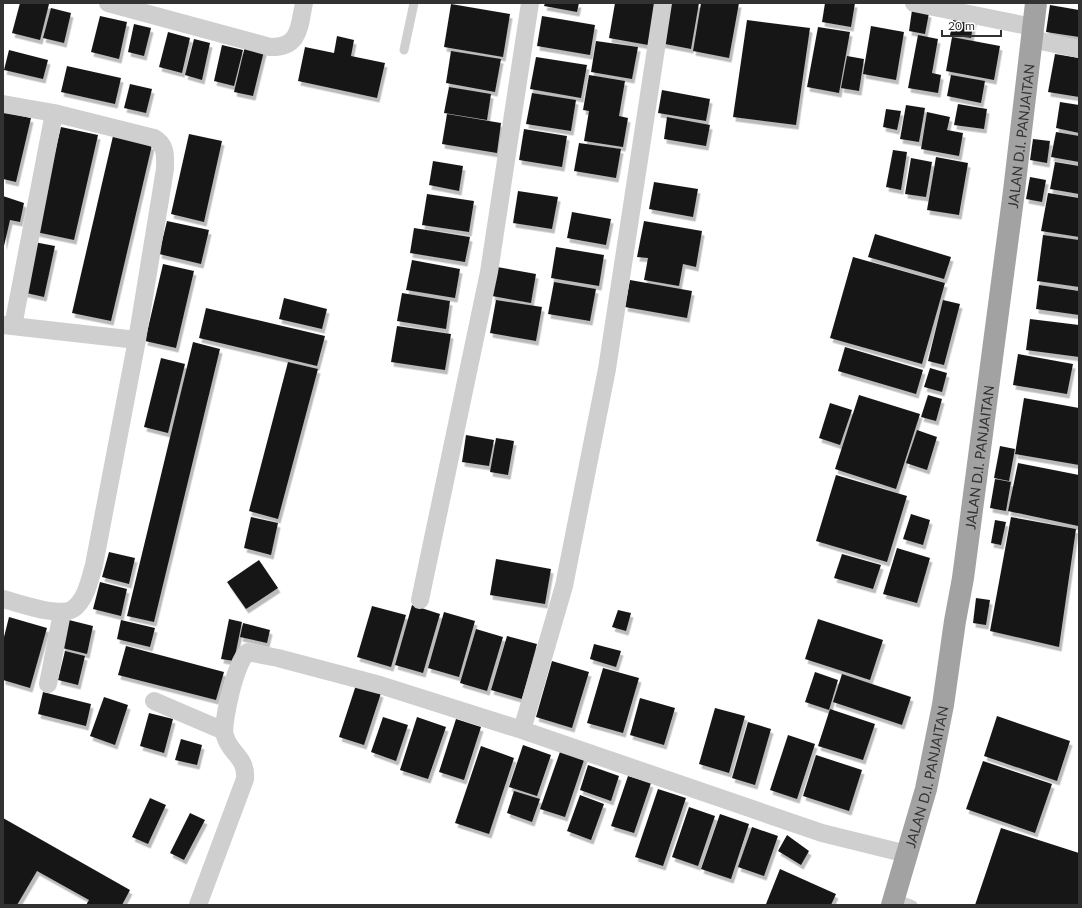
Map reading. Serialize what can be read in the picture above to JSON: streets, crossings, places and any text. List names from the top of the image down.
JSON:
{
  "streets": {
    "highway": ["JALAN D.I. PANJAITAN"]
  },
  "scale_bar": "20 m"
}
